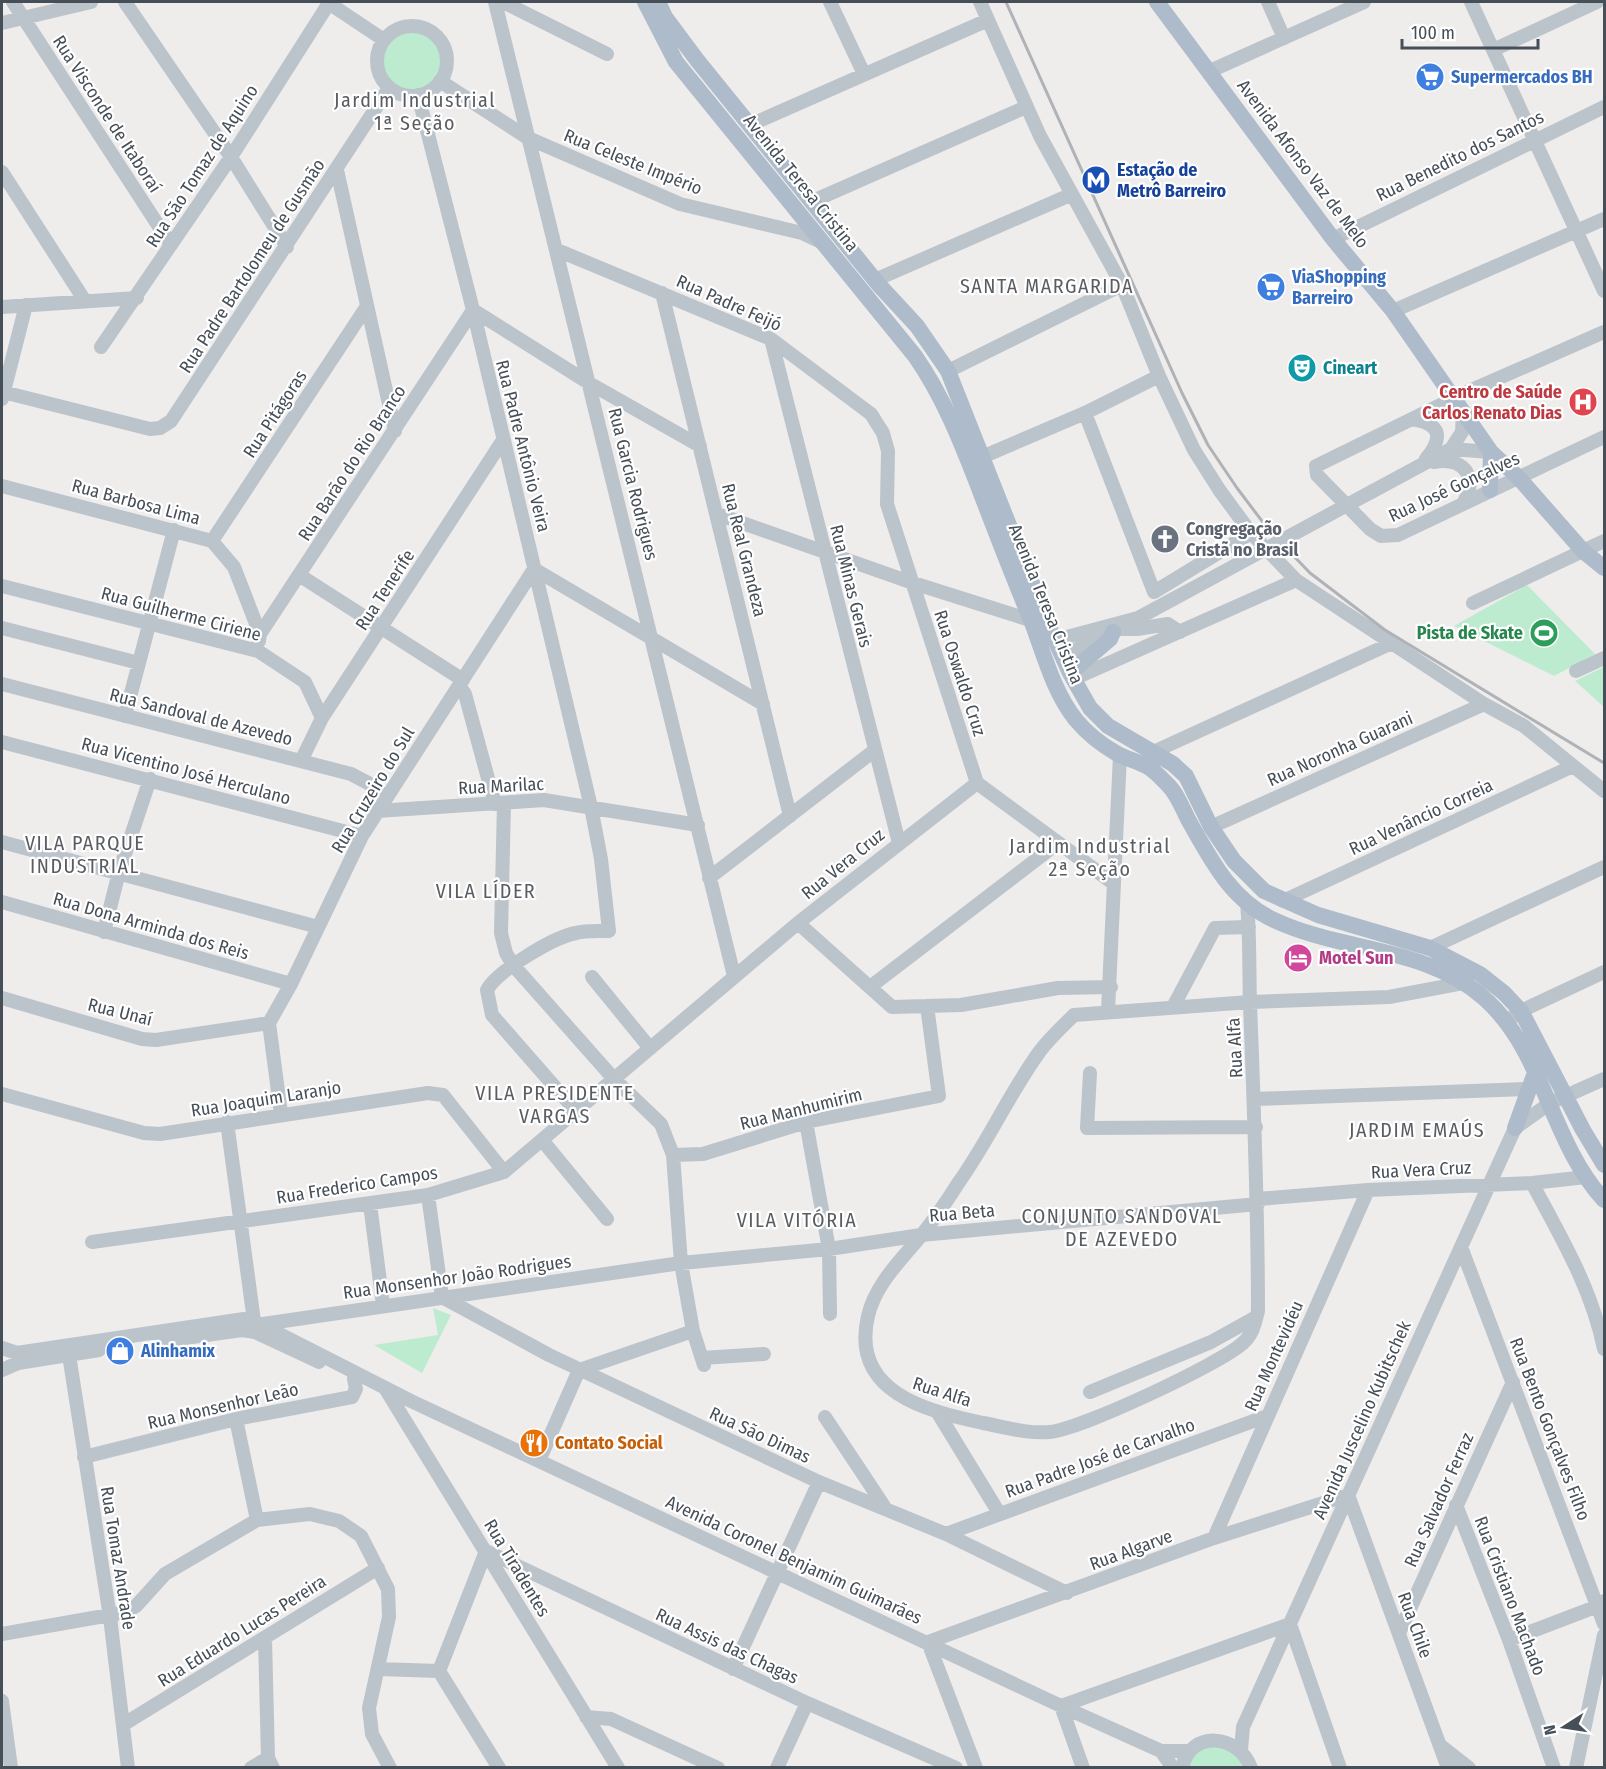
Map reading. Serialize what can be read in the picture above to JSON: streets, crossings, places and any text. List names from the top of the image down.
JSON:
{
  "streets": {
    "main road": ["Avenida Afonso Vaz de Melo", "Avenida Teresa Cristina"],
    "street": [
      "Rua Visconde de Itaboraí",
      "Rua Benedito dos Santos",
      "Rua Celeste Império",
      "Rua São Tomaz de Aquino",
      "Rua Padre Bartolomeu de Gusmão",
      "Rua Padre Feijó",
      "Rua Pitágoras",
      "Rua Padre Antônio Veira",
      "Rua Barão do Rio Branco",
      "Rua Garcia Rodrigues",
      "Rua José Gonçalves",
      "Rua Barbosa Lima",
      "Rua Real Grandeza",
      "Rua Minas Gerais",
      "Rua Tenerife",
      "Rua Guilherme Ciriene",
      "Rua Oswaldo Cruz",
      "Rua Sandoval de Azevedo",
      "Rua Noronha Guarani",
      "Rua Vicentino José Herculano",
      "Rua Marilac",
      "Rua Cruzeiro do Sul",
      "Rua Venâncio Correia",
      "Rua Vera Cruz",
      "Rua Dona Arminda dos Reis",
      "Rua Unaí",
      "Rua Alfa",
      "Rua Joaquim Laranjo",
      "Rua Manhumirim",
      "Rua Frederico Campos",
      "Rua Beta",
      "Rua Monsenhor João Rodrigues",
      "Rua Montevidéu",
      "Rua Monsenhor Leão",
      "Avenida Juscelino Kubitschek",
      "Rua Bento Gonçalves Filho",
      "Rua São Dimas",
      "Rua Padre José de Carvalho",
      "Rua Salvador Ferraz",
      "Rua Algarve",
      "Rua Tomaz Andrade",
      "Avenida Coronel Benjamim Guimarães",
      "Rua Tiradentes",
      "Rua Cristiano Machado",
      "Rua Chile",
      "Rua Eduardo Lucas Pereira",
      "Rua Assis das Chagas"
    ]
  },
  "crossings": [
    ["Rua Visconde de Itaboraí", "Rua São Tomaz de Aquino"],
    ["Rua Benedito dos Santos", "Avenida Afonso Vaz de Melo"],
    ["Rua Celeste Império", "Avenida Teresa Cristina"],
    ["Rua Celeste Império", "Rua Padre Bartolomeu de Gusmão"],
    ["Rua Celeste Império", "Rua Padre Antônio Veira"],
    ["Rua Celeste Império", "Rua Garcia Rodrigues"],
    ["Avenida Afonso Vaz de Melo", "Rua José Gonçalves"],
    ["Avenida Teresa Cristina", "Rua Noronha Guarani"],
    ["Avenida Teresa Cristina", "Rua Venâncio Correia"],
    ["Avenida Teresa Cristina", "Rua Vera Cruz"],
    ["Avenida Teresa Cristina", "Rua Alfa"],
    ["Rua Padre Bartolomeu de Gusmão", "Rua Padre Antônio Veira"],
    ["Rua Padre Feijó", "Rua Garcia Rodrigues"],
    ["Rua Padre Feijó", "Rua Real Grandeza"],
    ["Rua Padre Feijó", "Rua Minas Gerais"],
    ["Rua Padre Feijó", "Rua Oswaldo Cruz"],
    ["Rua Pitágoras", "Rua Barbosa Lima"],
    ["Rua Padre Antônio Veira", "Rua Barão do Rio Branco"],
    ["Rua Padre Antônio Veira", "Rua Tenerife"],
    ["Rua Padre Antônio Veira", "Rua Marilac"],
    ["Rua Padre Antônio Veira", "Rua Cruzeiro do Sul"],
    ["Rua Barão do Rio Branco", "Rua Barbosa Lima"],
    ["Rua Garcia Rodrigues", "Rua Marilac"],
    ["Rua Garcia Rodrigues", "Rua Vera Cruz"],
    ["Rua Garcia Rodrigues", "Rua Frederico Campos"],
    ["Rua Barbosa Lima", "Rua Guilherme Ciriene"],
    ["Rua Minas Gerais", "Rua Vera Cruz"],
    ["Rua Tenerife", "Rua Guilherme Ciriene"],
    ["Rua Tenerife", "Rua Sandoval de Azevedo"],
    ["Rua Oswaldo Cruz", "Rua Vera Cruz"],
    ["Rua Sandoval de Azevedo", "Rua Cruzeiro do Sul"],
    ["Rua Vicentino José Herculano", "Rua Cruzeiro do Sul"],
    ["Rua Marilac", "Rua Cruzeiro do Sul"],
    ["Rua Cruzeiro do Sul", "Rua Dona Arminda dos Reis"],
    ["Rua Cruzeiro do Sul", "Rua Unaí"],
    ["Rua Vera Cruz", "Rua Alfa"],
    ["Rua Vera Cruz", "Rua Frederico Campos"],
    ["Rua Vera Cruz", "Rua Beta"],
    ["Rua Vera Cruz", "Rua Montevidéu"],
    ["Rua Vera Cruz", "Avenida Juscelino Kubitschek"],
    ["Rua Alfa", "Rua Beta"],
    ["Rua Alfa", "Rua Monsenhor João Rodrigues"],
    ["Rua Joaquim Laranjo", "Rua Frederico Campos"],
    ["Rua Beta", "Rua Monsenhor João Rodrigues"],
    ["Rua Monsenhor João Rodrigues", "Rua São Dimas"],
    ["Rua Monsenhor João Rodrigues", "Rua Tomaz Andrade"],
    ["Rua Monsenhor João Rodrigues", "Avenida Coronel Benjamim Guimarães"],
    ["Rua Montevidéu", "Rua Padre José de Carvalho"],
    ["Rua Montevidéu", "Rua Algarve"],
    ["Rua Monsenhor Leão", "Rua Tomaz Andrade"],
    ["Rua Monsenhor Leão", "Avenida Coronel Benjamim Guimarães"],
    ["Avenida Juscelino Kubitschek", "Rua Bento Gonçalves Filho"],
    ["Avenida Juscelino Kubitschek", "Rua Algarve"],
    ["Avenida Juscelino Kubitschek", "Avenida Coronel Benjamim Guimarães"],
    ["Avenida Juscelino Kubitschek", "Rua Chile"],
    ["Rua Bento Gonçalves Filho", "Rua Salvador Ferraz"],
    ["Rua São Dimas", "Rua Padre José de Carvalho"],
    ["Rua São Dimas", "Rua Algarve"],
    ["Rua Salvador Ferraz", "Rua Cristiano Machado"],
    ["Rua Salvador Ferraz", "Rua Chile"],
    ["Rua Algarve", "Avenida Coronel Benjamim Guimarães"],
    ["Rua Algarve", "Rua Chile"],
    ["Rua Tomaz Andrade", "Rua Eduardo Lucas Pereira"],
    ["Avenida Coronel Benjamim Guimarães", "Rua Tiradentes"],
    ["Rua Tiradentes", "Rua Assis das Chagas"]
  ],
  "districts": [
    "Jardim Industrial 1ª Seção",
    "SANTA MARGARIDA",
    "VILA PARQUE INDUSTRIAL",
    "Jardim Industrial 2ª Seção",
    "VILA LÍDER",
    "VILA PRESIDENTE VARGAS",
    "JARDIM EMAÚS",
    "CONJUNTO SANDOVAL DE AZEVEDO",
    "VILA VITÓRIA"
  ],
  "places": {
    "supermarket": ["Supermercados BH", "ViaShopping Barreiro"],
    "metro station": ["Estação de Metrô Barreiro"],
    "theatre": ["Cineart"],
    "hospital": ["Centro de Saúde Carlos Renato Dias"],
    "church": ["Congregação Cristã no Brasil"],
    "sports": ["Pista de Skate"],
    "hotel": ["Motel Sun"],
    "shop": ["Alinhamix"],
    "restaurant": ["Contato Social"]
  },
  "scale_bar": "100 m",
  "north": "left"
}
